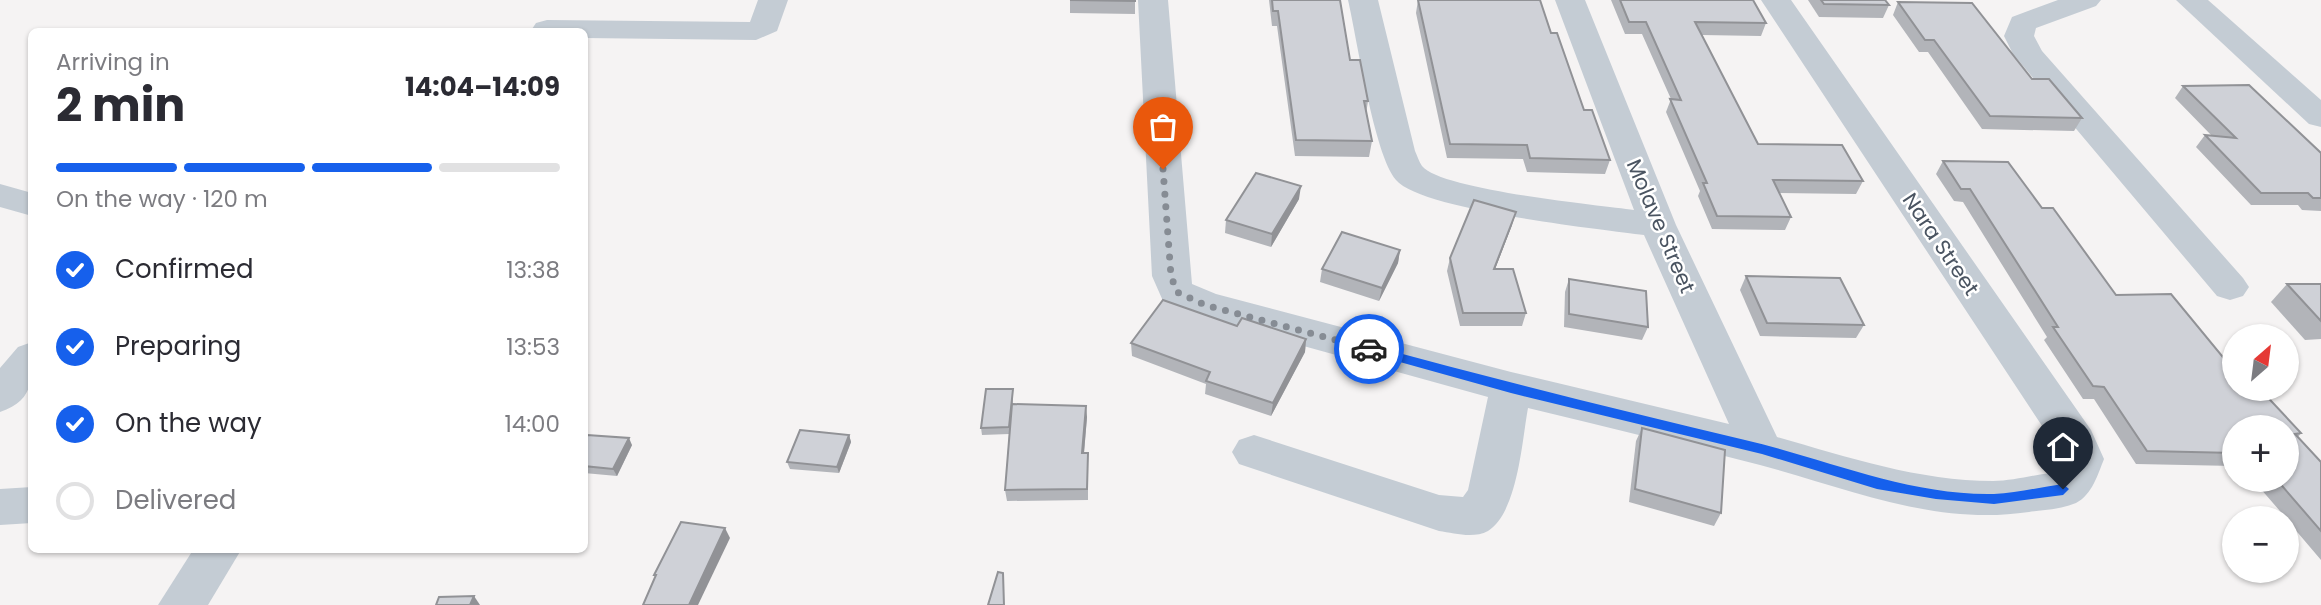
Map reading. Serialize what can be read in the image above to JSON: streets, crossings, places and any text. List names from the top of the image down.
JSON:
{
  "streets": {
    "street": ["Molave Street", "Nara Street"]
  },
  "crossings": [
    ["Molave Street", "Nara Street"]
  ],
  "north": "top right",
  "page": {
    "heading": ["2 min", "Arriving in", "14:04–14:09"],
    "bar": "On the way · 120 m",
    "list": [
      ["Confirmed", "13:38"],
      ["Preparing", "13:53"],
      ["On the way", "14:00"],
      "Delivered"
    ],
    "map_buttons": ["+", "−"]
  }
}
